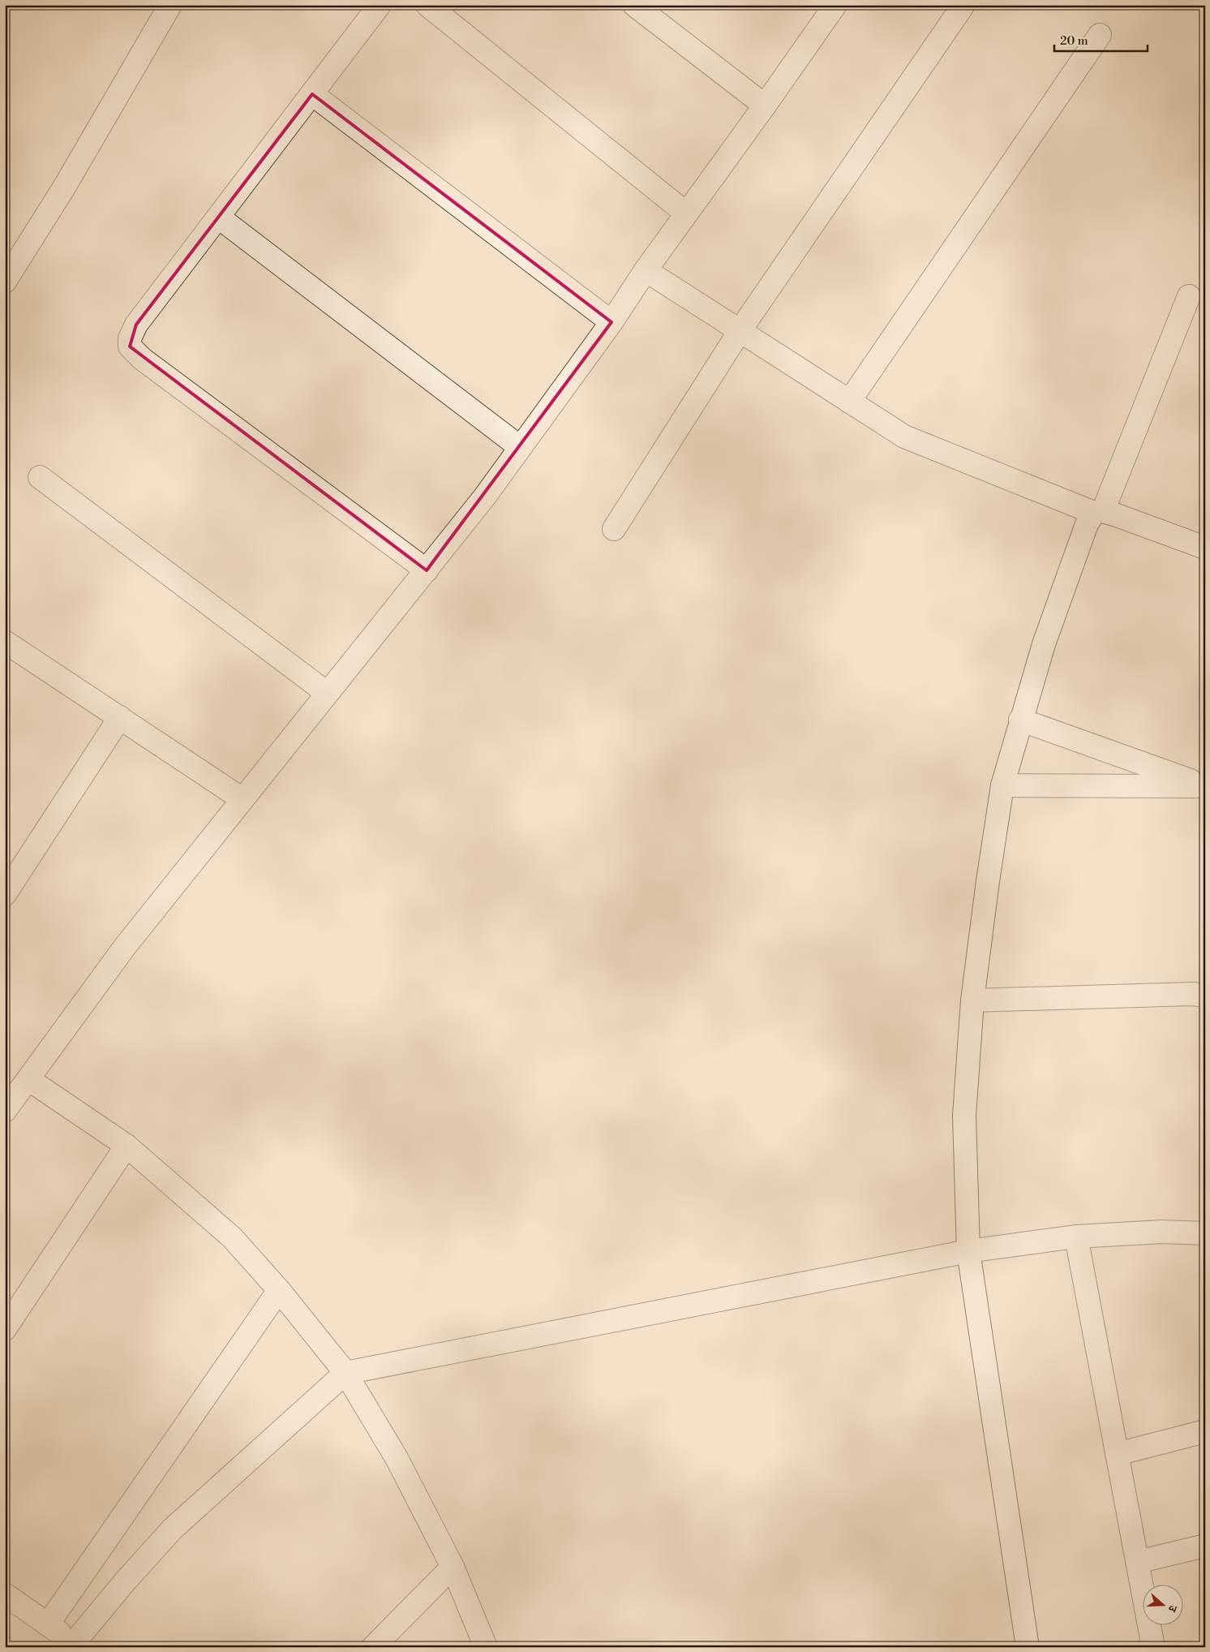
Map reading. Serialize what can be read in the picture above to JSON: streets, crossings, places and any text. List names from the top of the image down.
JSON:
{
  "scale_bar": "20 m",
  "north": "right"
}
